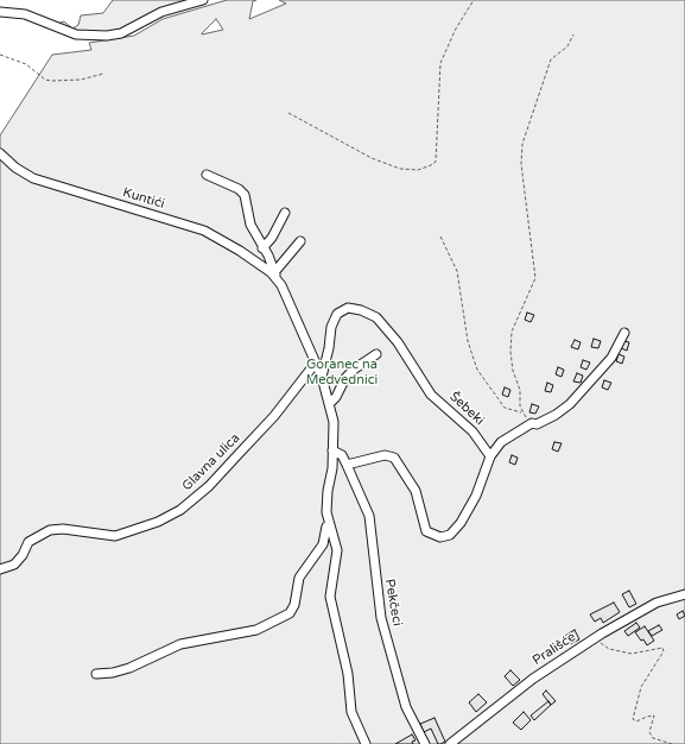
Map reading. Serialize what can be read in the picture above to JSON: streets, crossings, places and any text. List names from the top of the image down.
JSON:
{
  "streets": {
    "street": [
      "Kuntići",
      "Šebeki",
      "Glavna ulica",
      "Pekčeci",
      "Prališće"
    ]
  },
  "crossings": [
    ["Kuntići", "Šebeki"],
    ["Kuntići", "Glavna ulica"]
  ],
  "parks": ["Goranec na Medvednici"]
}
